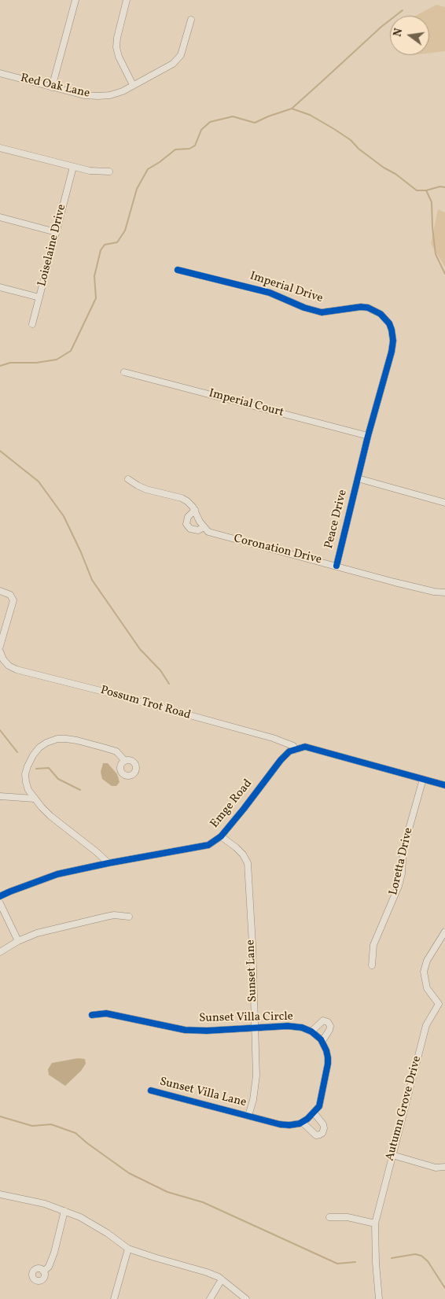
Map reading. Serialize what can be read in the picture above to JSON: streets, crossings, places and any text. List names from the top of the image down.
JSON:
{
  "streets": {
    "street": [
      "Red Oak Lane",
      "Loiselaine Drive",
      "Imperial Drive",
      "Imperial Court",
      "Peace Drive",
      "Coronation Drive",
      "Possum Trot Road",
      "Emge Road",
      "Loretta Drive",
      "Sunset Lane",
      "Sunset Villa Circle",
      "Sunset Villa Lane",
      "Autumn Grove Drive"
    ]
  },
  "crossings": [
    ["Imperial Drive", "Imperial Court"],
    ["Imperial Drive", "Peace Drive"],
    ["Peace Drive", "Coronation Drive"],
    ["Possum Trot Road", "Emge Road"],
    ["Emge Road", "Sunset Lane"],
    ["Sunset Lane", "Sunset Villa Circle"],
    ["Sunset Lane", "Sunset Villa Lane"]
  ],
  "north": "left"
}
